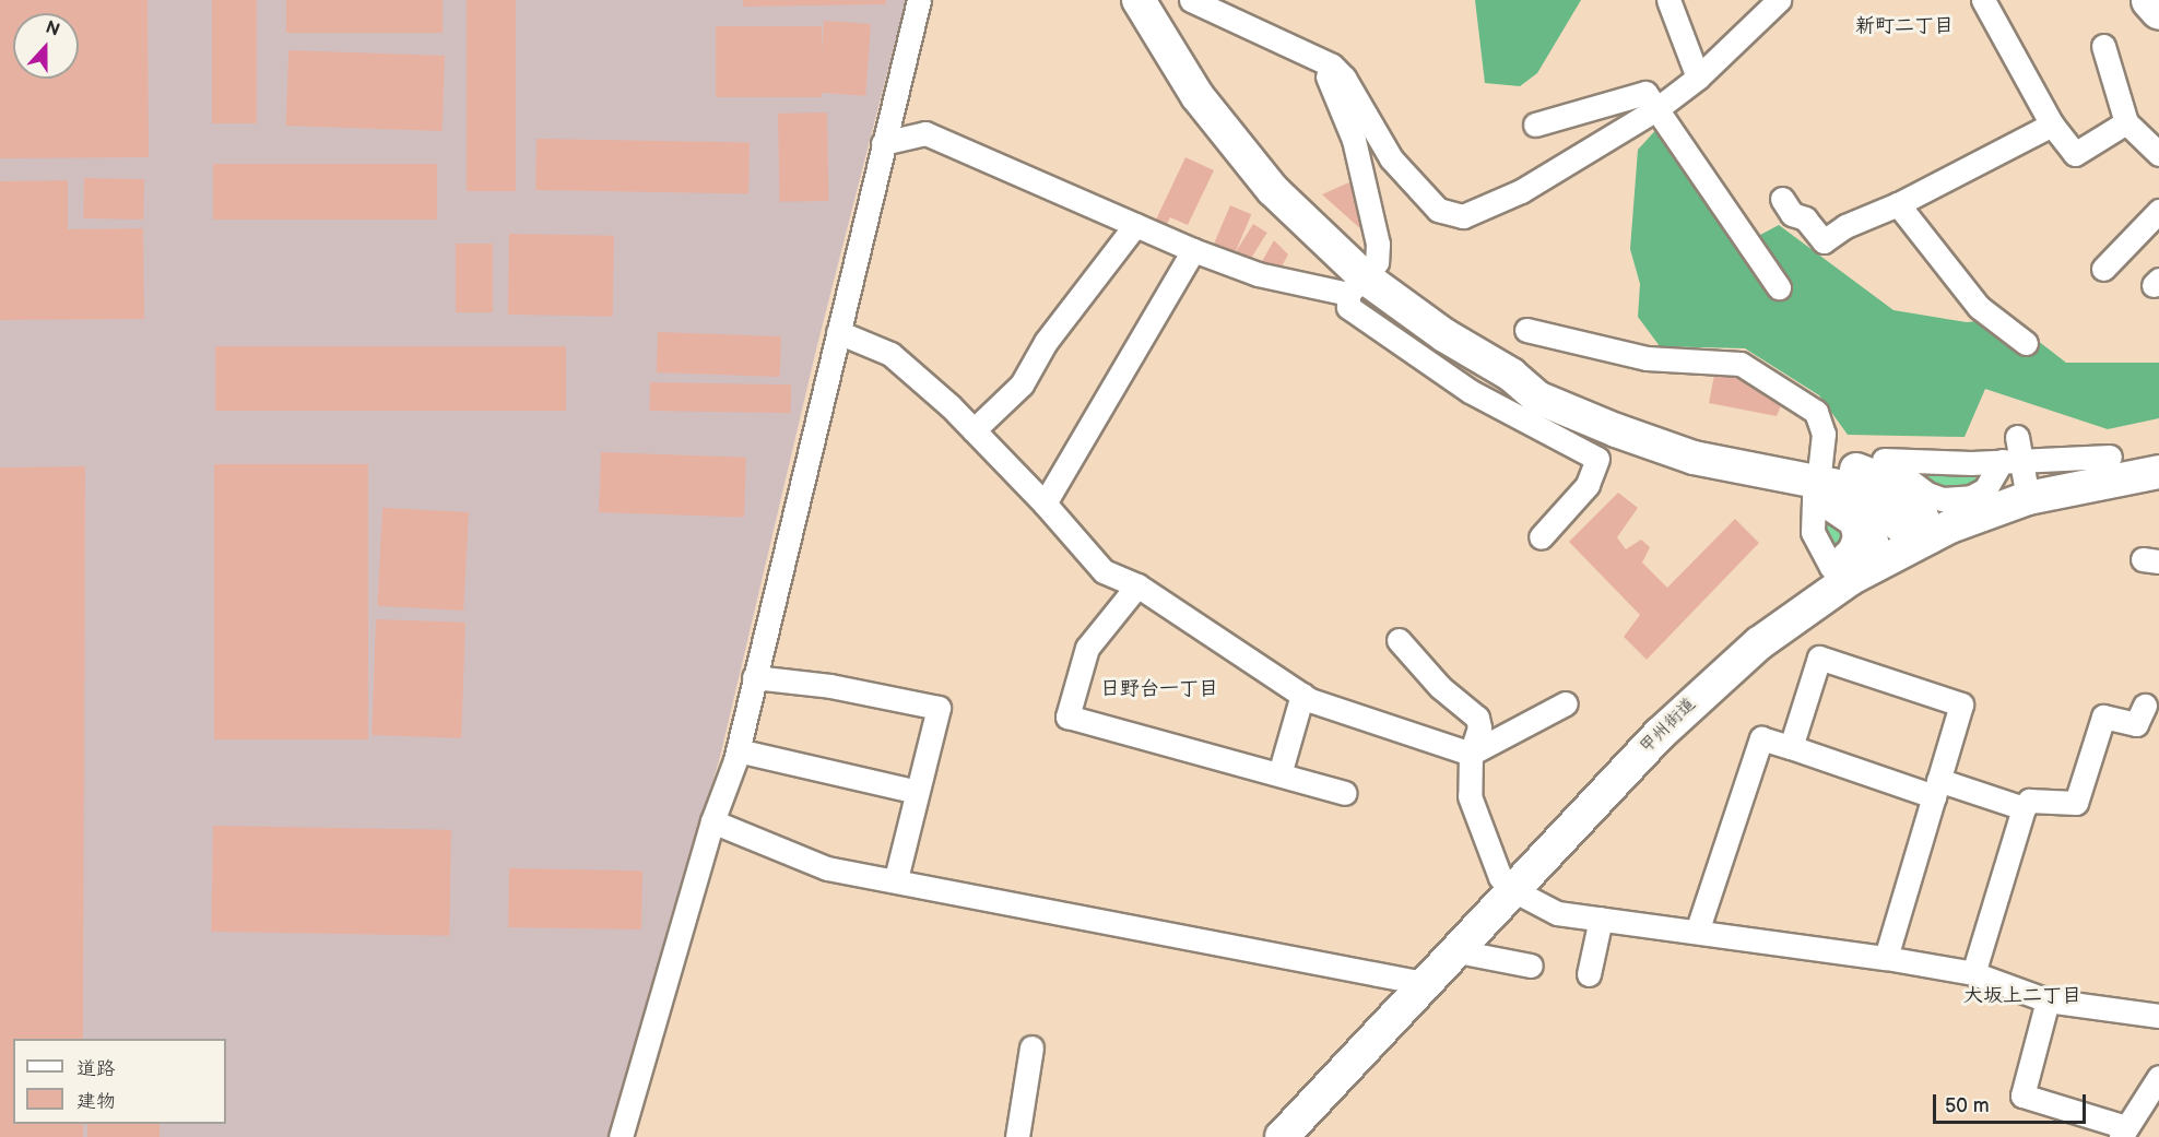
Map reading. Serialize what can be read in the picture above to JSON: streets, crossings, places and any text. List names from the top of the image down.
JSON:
{
  "streets": {
    "main road": ["甲州街道"]
  },
  "districts": ["新町二丁目", "日野台一丁目", "大坂上二丁目"],
  "legend": ["道路", "建物"],
  "scale_bar": "50 m",
  "north": "top"
}
